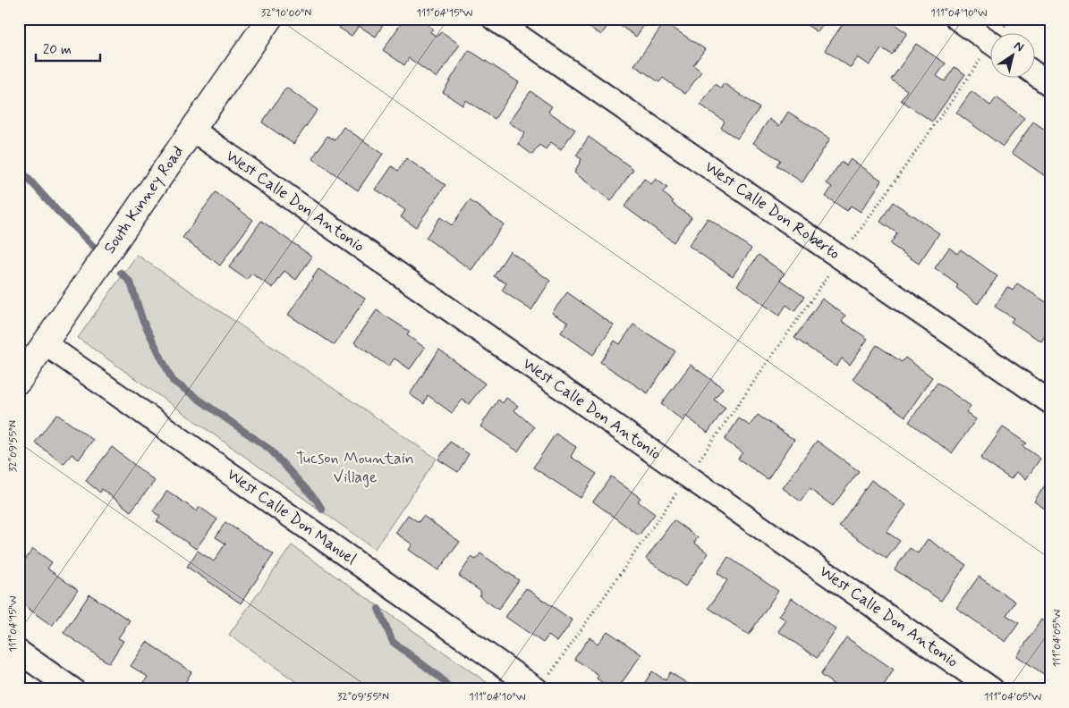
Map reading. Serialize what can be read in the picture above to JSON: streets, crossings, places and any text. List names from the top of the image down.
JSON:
{
  "streets": {
    "main road": ["South Kinney Road"],
    "street": ["West Calle Don Antonio", "West Calle Don Roberto", "West Calle Don Manuel"]
  },
  "crossings": [
    ["South Kinney Road", "West Calle Don Antonio"],
    ["South Kinney Road", "West Calle Don Manuel"]
  ],
  "parks": ["Tucson Mountain Village"],
  "scale_bar": "20 m",
  "north": "top right",
  "coordinates": [
    "32°10'00\"N",
    "111°04'15\"W",
    "111°04'10\"W",
    "32°09'55\"N",
    "111°04'05\"W"
  ]
}
